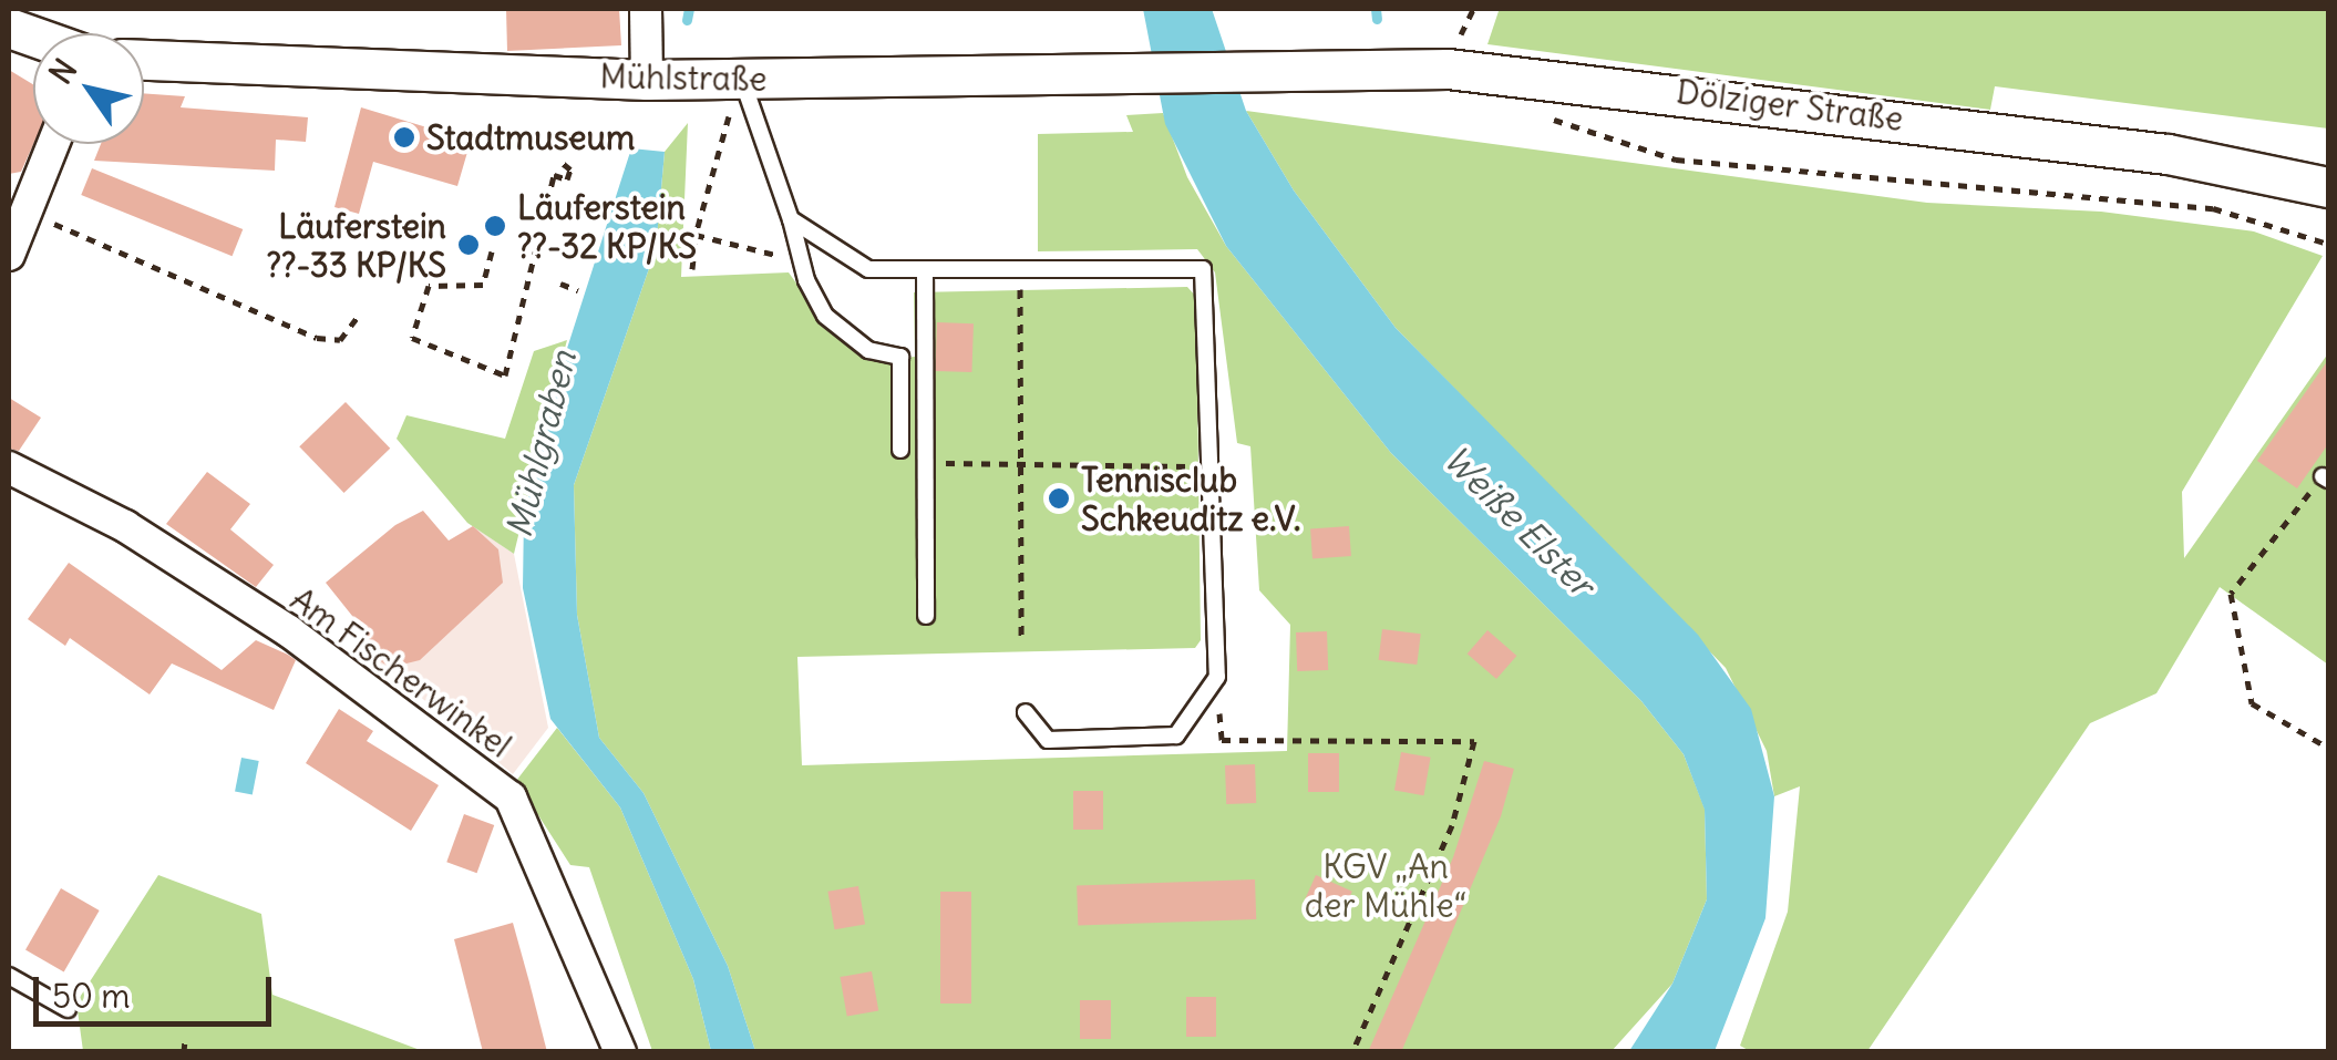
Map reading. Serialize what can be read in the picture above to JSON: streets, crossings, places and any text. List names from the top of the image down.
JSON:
{
  "streets": {
    "street": ["Mühlstraße", "Dölziger Straße", "Am Fischerwinkel"]
  },
  "crossings": [
    ["Mühlstraße", "Dölziger Straße"]
  ],
  "water": ["Mühlgraben", "Weiße Elster"],
  "parks": ["KGV „An der Mühle“"],
  "places": [
    "Stadtmuseum",
    "Läuferstein ??-32 KP/KS",
    "Läuferstein ??-33 KP/KS",
    "Tennisclub Schkeuditz e.V."
  ],
  "scale_bar": "50 m",
  "north": "top left"
}
